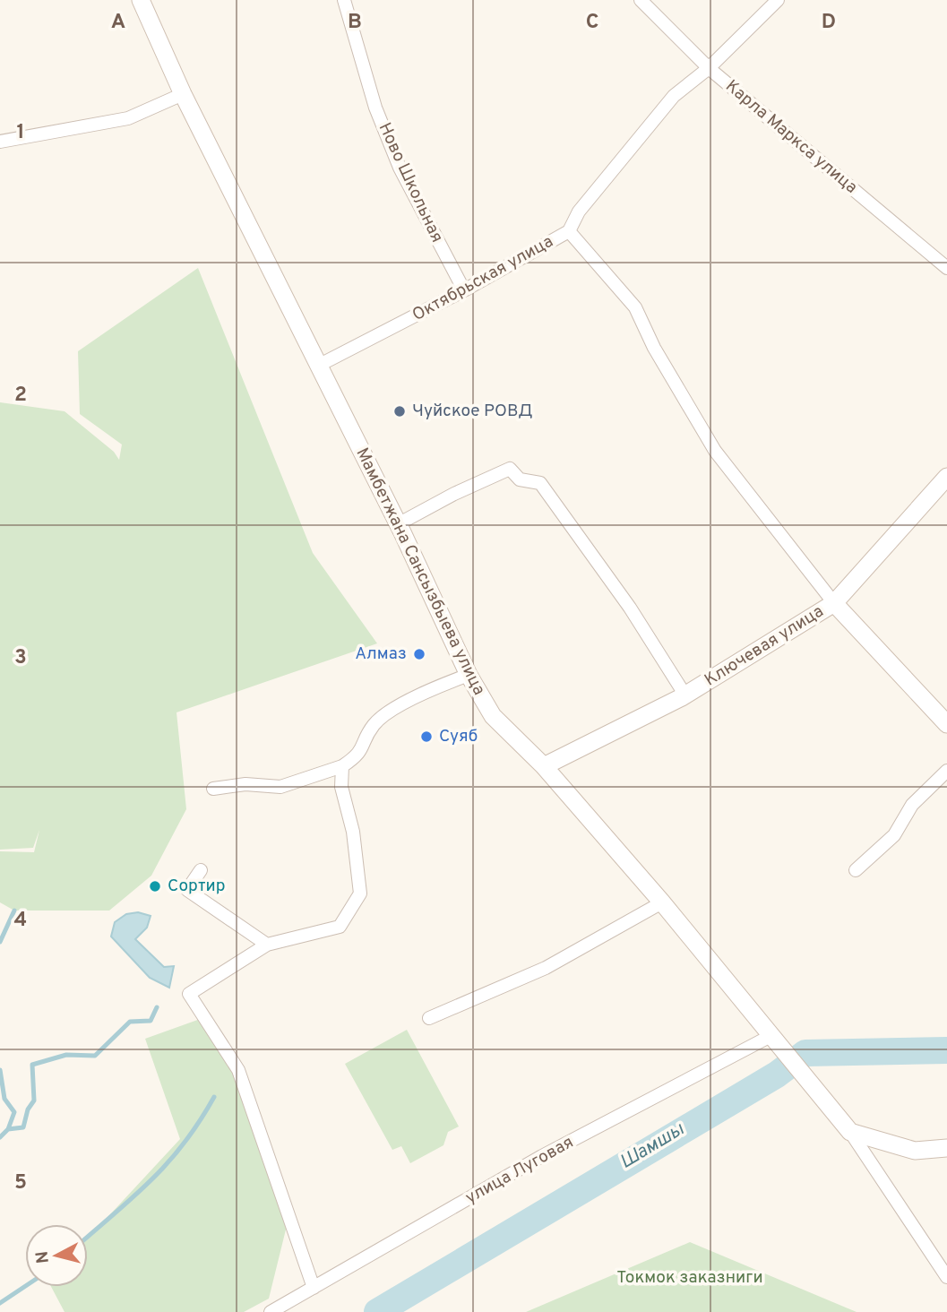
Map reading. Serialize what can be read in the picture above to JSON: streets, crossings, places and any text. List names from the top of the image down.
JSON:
{
  "streets": {
    "main road": ["Мамбетжана Сансызбыева улица", "Ключевая улица"],
    "street": [
      "Карла Маркса улица",
      "Ново Школьная",
      "Октябрьская улица",
      "улица Луговая"
    ]
  },
  "crossings": [
    ["Карла Маркса улица", "Октябрьская улица"],
    ["Ново Школьная", "Октябрьская улица"],
    ["Октябрьская улица", "Мамбетжана Сансызбыева улица"],
    ["Мамбетжана Сансызбыева улица", "Ключевая улица"],
    ["Мамбетжана Сансызбыева улица", "улица Луговая"]
  ],
  "water": ["Шамшы"],
  "parks": ["Токмок заказниги"],
  "places": [
    "Чуйское РОВД",
    "Алмаз",
    "Суяб",
    "Сортир"
  ],
  "north": "left",
  "grid": {
    "columns": [
      "A",
      "B",
      "C",
      "D"
    ],
    "rows": [
      "1",
      "2",
      "3",
      "4",
      "5"
    ]
  }
}
